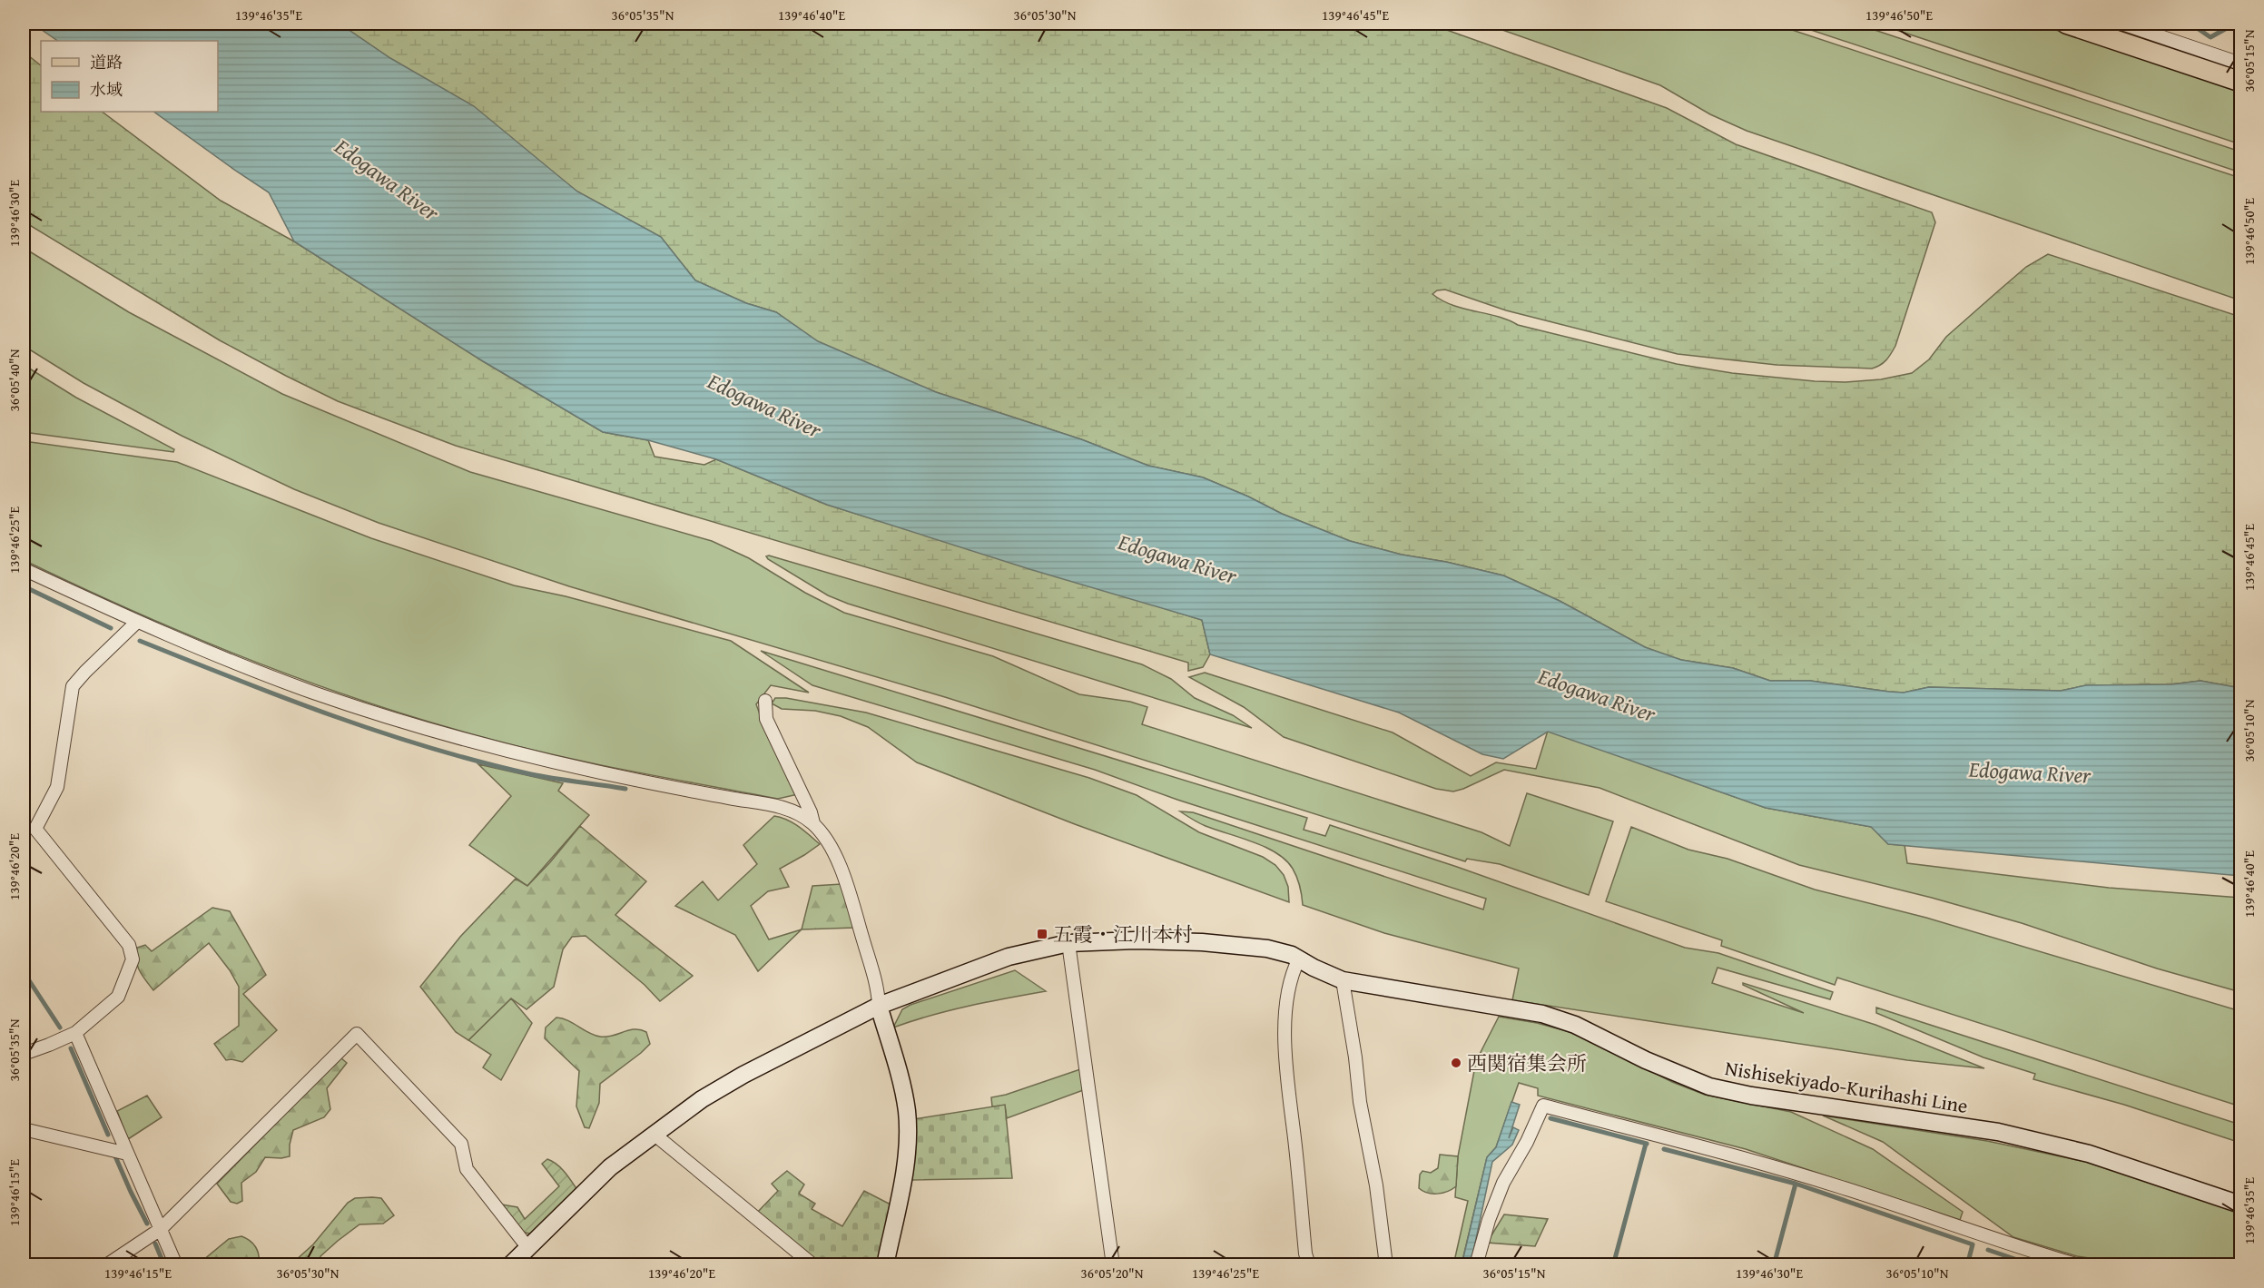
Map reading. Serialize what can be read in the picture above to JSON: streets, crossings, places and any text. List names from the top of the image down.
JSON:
{
  "streets": {
    "main road": ["Nishisekiyado-Kurihashi Line"]
  },
  "water": ["Edogawa River"],
  "places": {
    "transit": ["五霞・江川本村"],
    "other": ["西関宿集会所"]
  },
  "legend": ["道路", "水域"],
  "coordinates": [
    "139°46'35\"E",
    "36°05'35\"N",
    "139°46'40\"E",
    "36°05'30\"N",
    "139°46'45\"E",
    "139°46'50\"E",
    "36°05'15\"N",
    "139°46'30\"E",
    "36°05'40\"N",
    "139°46'25\"E",
    "36°05'10\"N",
    "139°46'20\"E",
    "139°46'15\"E",
    "36°05'20\"N"
  ]
}
